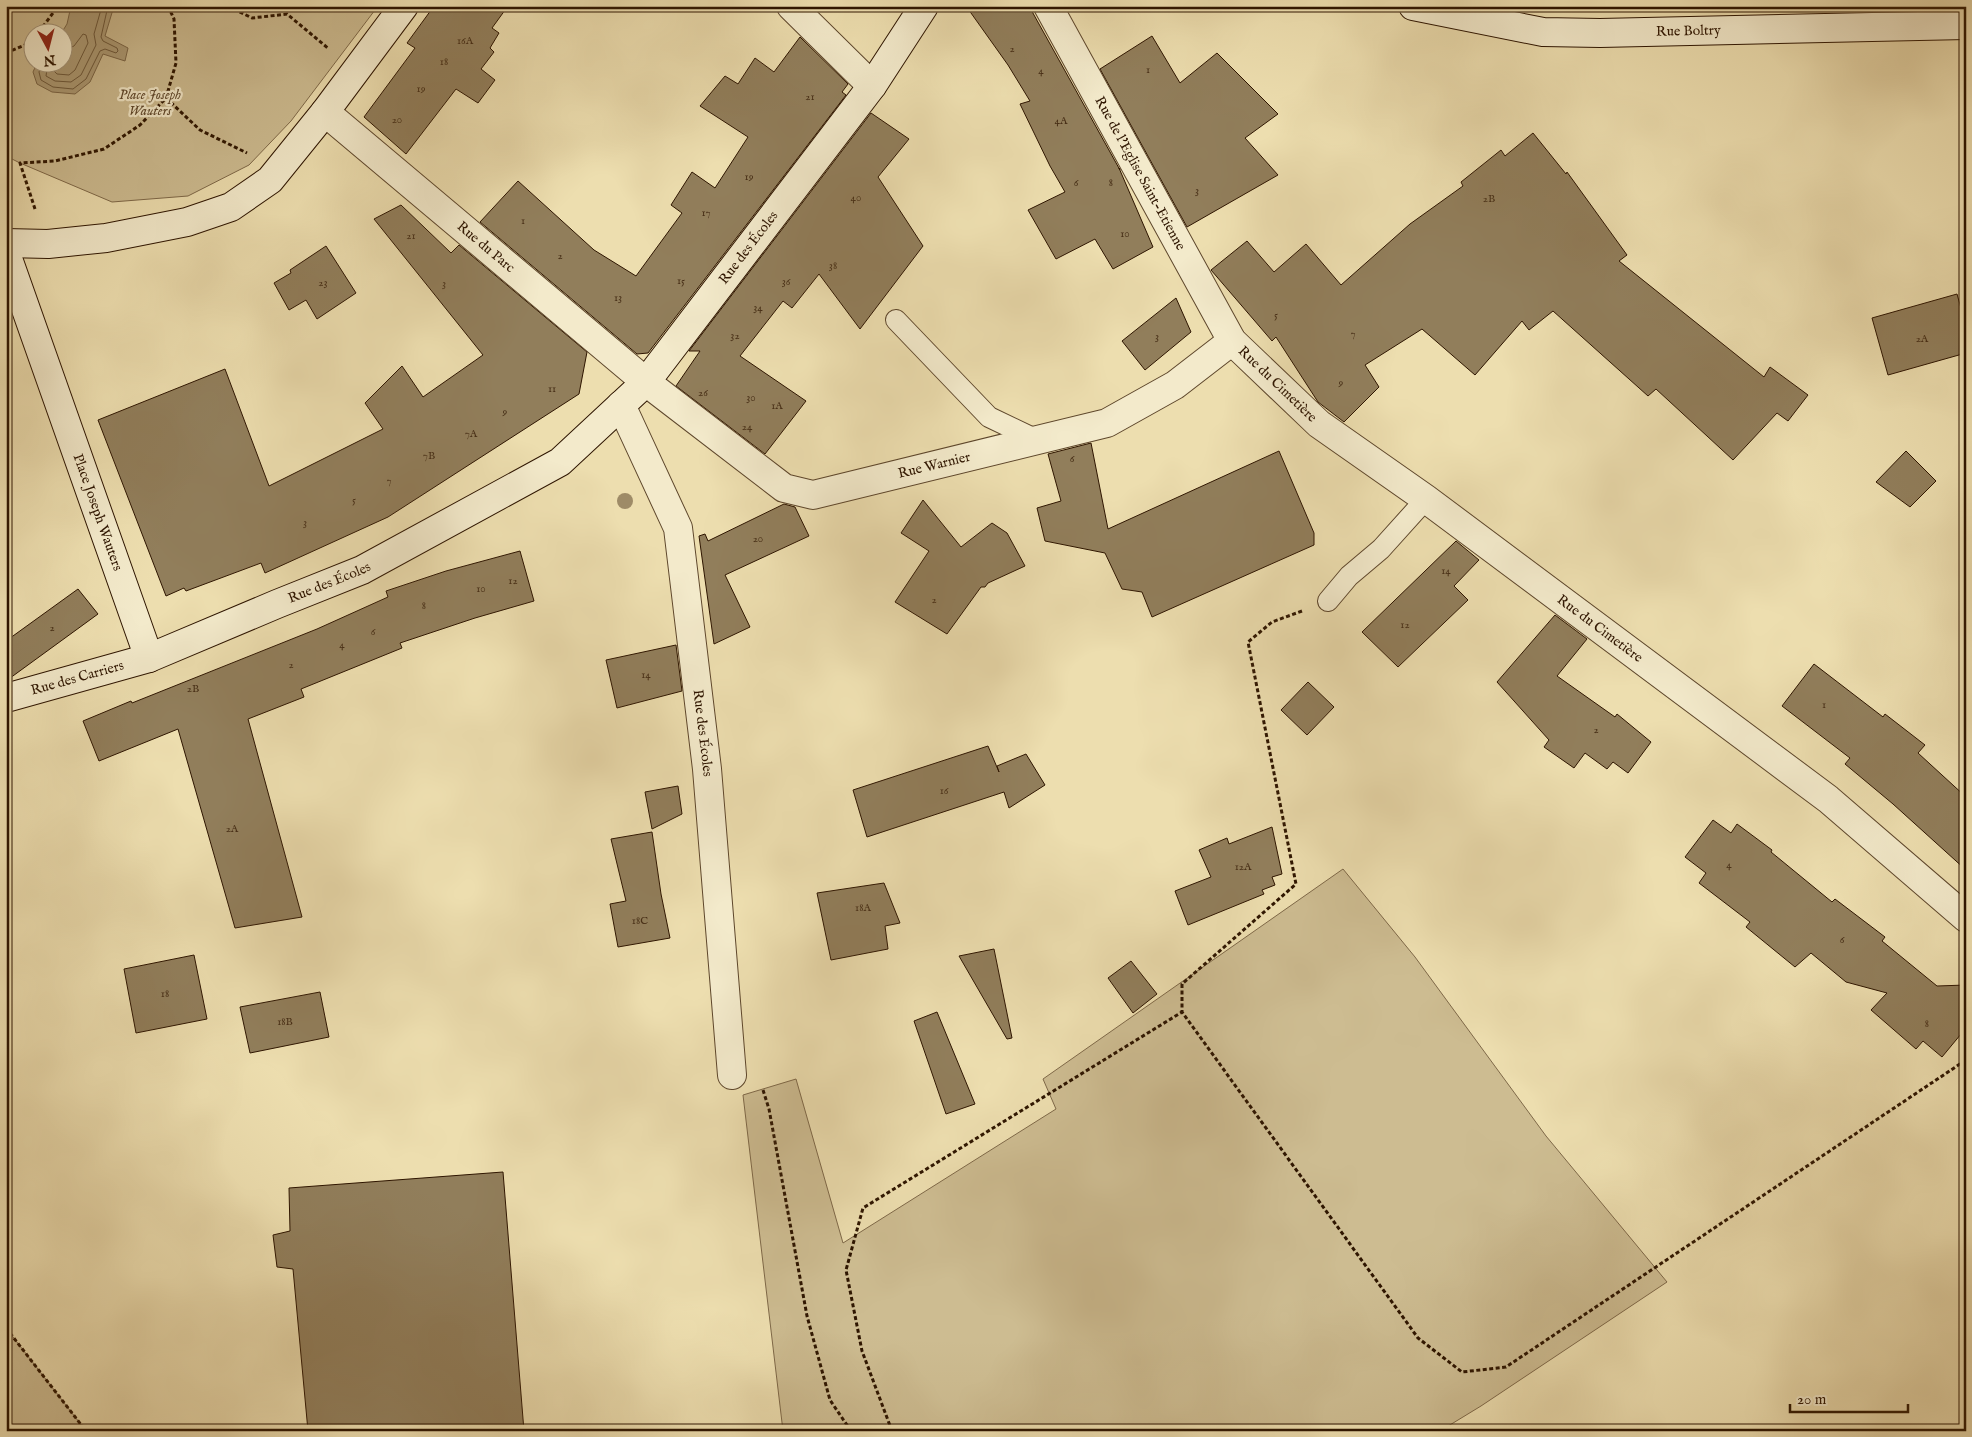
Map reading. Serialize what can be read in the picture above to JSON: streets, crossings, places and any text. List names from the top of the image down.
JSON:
{
  "streets": {
    "street": [
      "Rue Boltry",
      "Rue de l'Eglise Saint-Etienne",
      "Rue du Parc",
      "Rue des Écoles",
      "Rue du Cimetière",
      "Rue Warnier",
      "Place Joseph Wauters",
      "Rue des Carriers"
    ]
  },
  "crossings": [
    ["Rue de l'Eglise Saint-Etienne", "Rue du Cimetière"],
    ["Rue de l'Eglise Saint-Etienne", "Rue Warnier"],
    ["Rue du Parc", "Rue des Écoles"],
    ["Rue du Parc", "Rue Warnier"],
    ["Rue des Écoles", "Rue Warnier"],
    ["Rue des Écoles", "Place Joseph Wauters"],
    ["Rue des Écoles", "Rue des Carriers"],
    ["Rue du Cimetière", "Rue Warnier"],
    ["Place Joseph Wauters", "Rue des Carriers"]
  ],
  "parks": ["Place Joseph Wauters"],
  "house_numbers": [
    "16A",
    "2",
    "18",
    "1",
    "4",
    "19",
    "21",
    "20",
    "4A",
    "19",
    "6",
    "8",
    "3",
    "40",
    "2B",
    "17",
    "1",
    "10",
    "21",
    "2",
    "38",
    "15",
    "36",
    "23",
    "3",
    "13",
    "34",
    "5",
    "7",
    "32",
    "3",
    "2A",
    "9",
    "11",
    "26",
    "30",
    "1A",
    "9",
    "24",
    "7A",
    "7B",
    "6",
    "7",
    "5",
    "3",
    "20",
    "14",
    "12",
    "10",
    "2",
    "8",
    "12",
    "2",
    "6",
    "4",
    "2",
    "14",
    "2B",
    "1",
    "2",
    "16",
    "2A",
    "4",
    "12A",
    "18A",
    "18C",
    "6",
    "18",
    "18B",
    "8"
  ],
  "scale_bar": "20 m",
  "north": "bottom"
}
